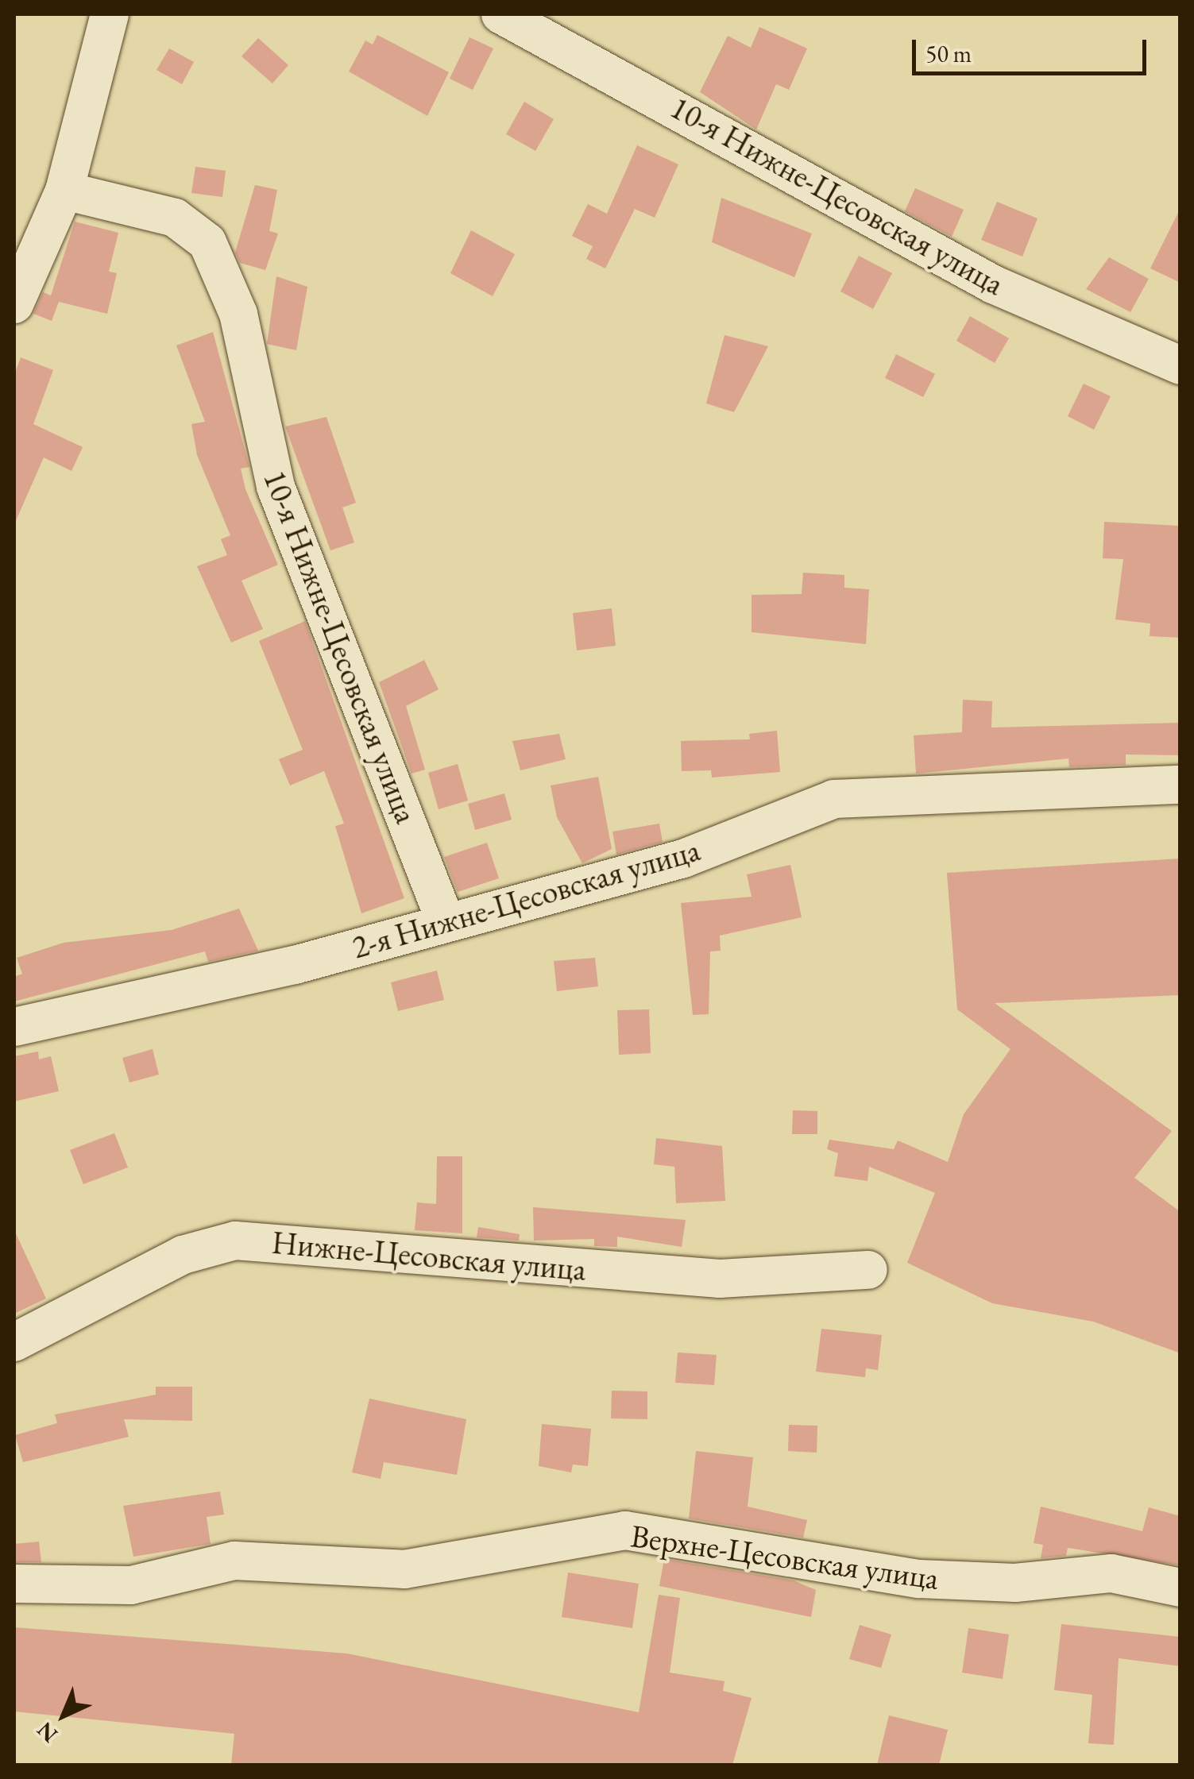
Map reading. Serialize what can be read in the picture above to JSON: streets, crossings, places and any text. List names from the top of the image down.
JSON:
{
  "streets": {
    "street": [
      "10-я Нижне-Цесовская улица",
      "2-я Нижне-Цесовская улица",
      "Нижне-Цесовская улица",
      "Верхне-Цесовская улица"
    ]
  },
  "crossings": [
    ["10-я Нижне-Цесовская улица", "2-я Нижне-Цесовская улица"]
  ],
  "scale_bar": "50 m",
  "north": "bottom left"
}
